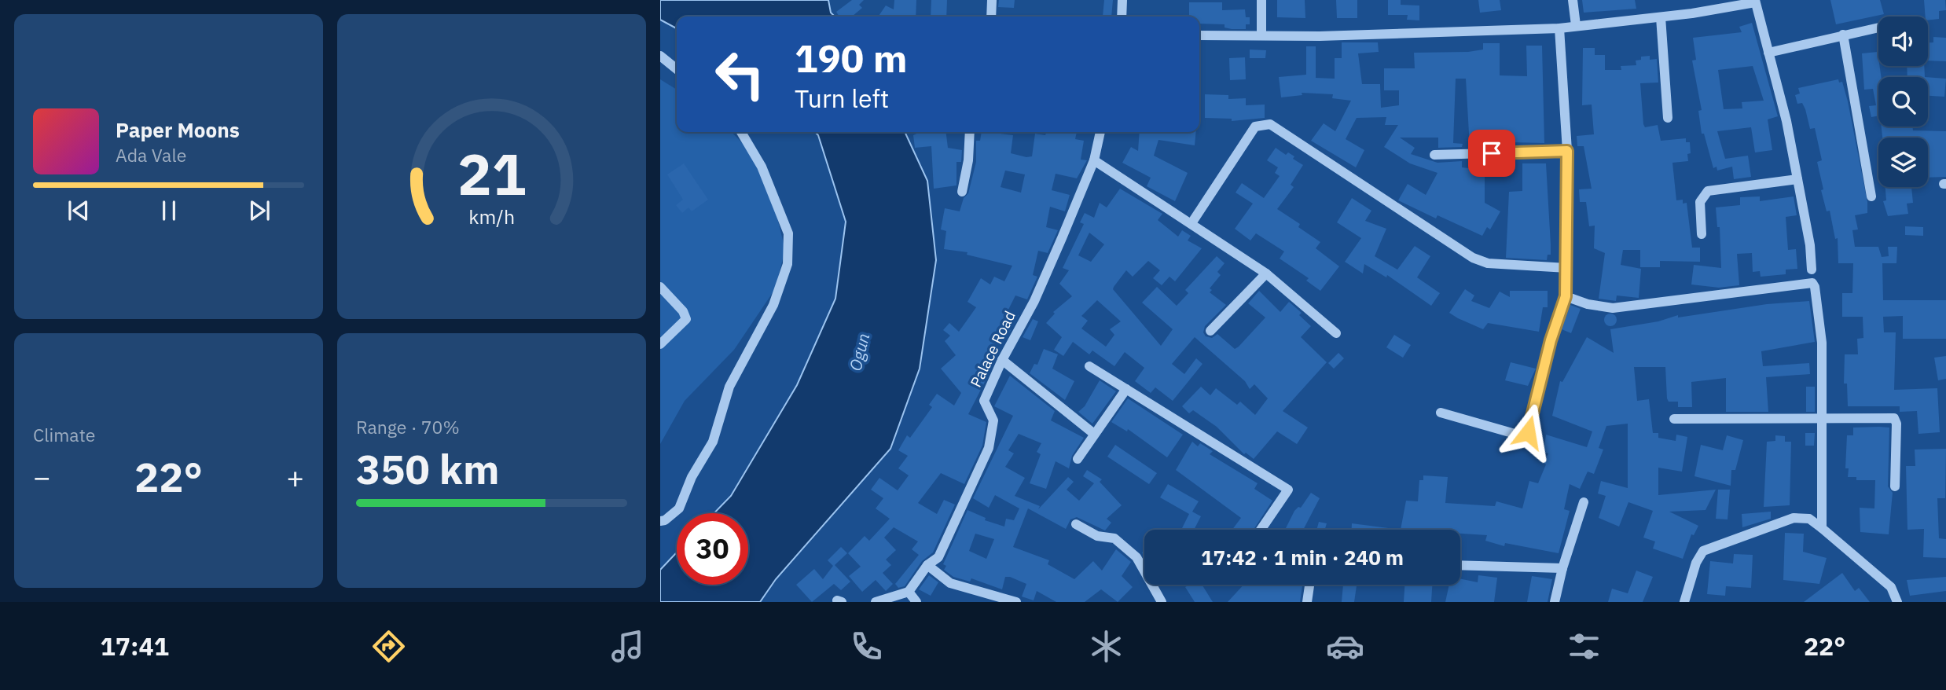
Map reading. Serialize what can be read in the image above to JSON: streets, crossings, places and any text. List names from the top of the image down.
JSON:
{
  "streets": {
    "street": ["Palace Road"]
  },
  "water": ["Ogun"],
  "page": {
    "turn": ["190 m", "Turn left"],
    "song": ["Paper Moons", "Ada Vale"],
    "tile": [
      "Climate",
      ["Range · 70%", "350 km"]
    ],
    "heat": ["−", "22°", "+"],
    "limit": "30",
    "trip": "17:42 · 1 min · 240 m",
    "tabs": ["17:41", "22°"],
    "gauge": ["21", "km/h"]
  }
}
